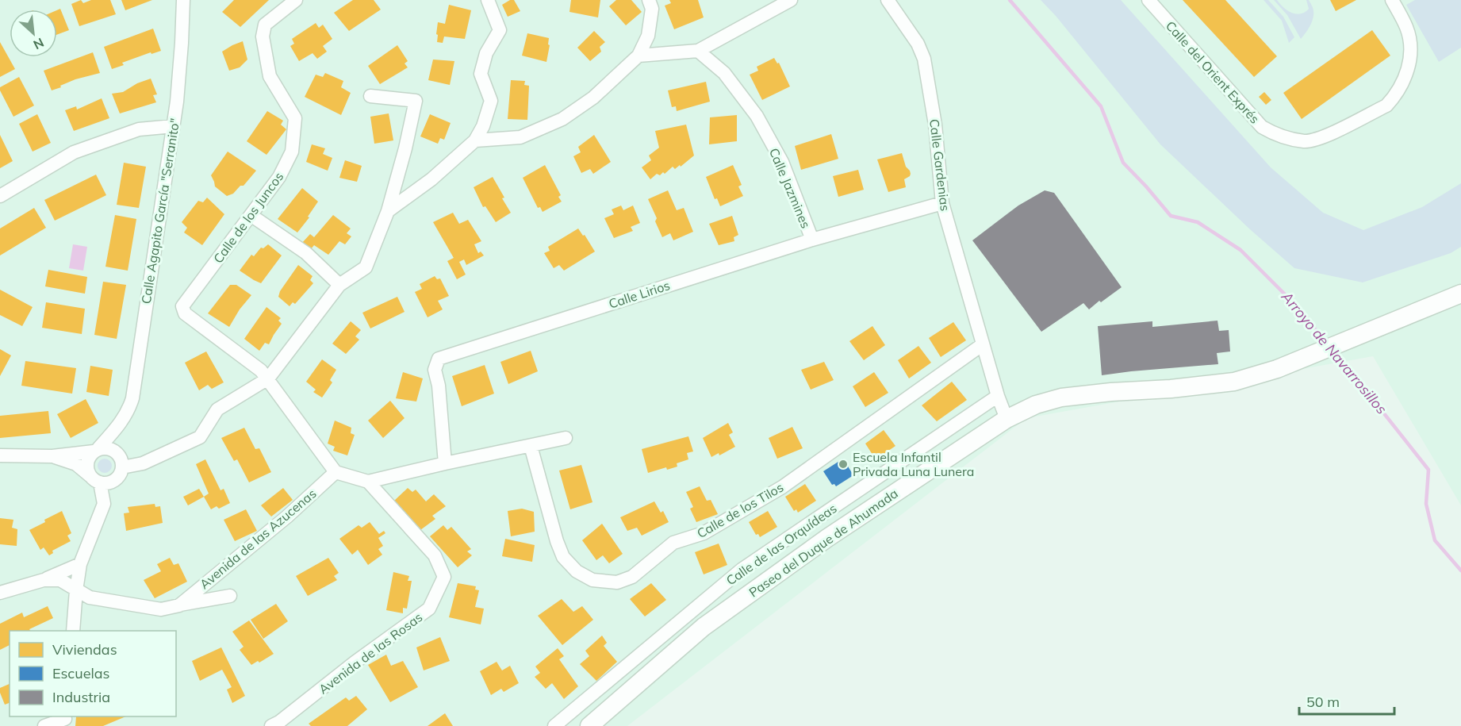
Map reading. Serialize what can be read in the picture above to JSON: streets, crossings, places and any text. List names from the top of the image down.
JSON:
{
  "streets": {
    "main road": ["Paseo del Duque de Ahumada"],
    "street": [
      "Calle del Orient Exprés",
      "Calle Gardenias",
      "Calle Jazmines",
      "Calle Agapito García \"Serranito\"",
      "Calle de los Juncos",
      "Calle Lirios",
      "Calle de los Tilos",
      "Avenida de las Azucenas",
      "Calle de las Orquídeas",
      "Avenida de las Rosas"
    ]
  },
  "crossings": [
    ["Calle Gardenias", "Calle Lirios"],
    ["Calle Gardenias", "Calle de los Tilos"],
    ["Calle Gardenias", "Paseo del Duque de Ahumada"],
    ["Calle Gardenias", "Calle de las Orquídeas"],
    ["Calle Jazmines", "Calle Lirios"]
  ],
  "water": ["Arroyo de Navarrosillos"],
  "places": ["Escuela Infantil Privada Luna Lunera"],
  "legend": ["Viviendas", "Escuelas", "Industria"],
  "scale_bar": "50 m",
  "north": "bottom right"
}
